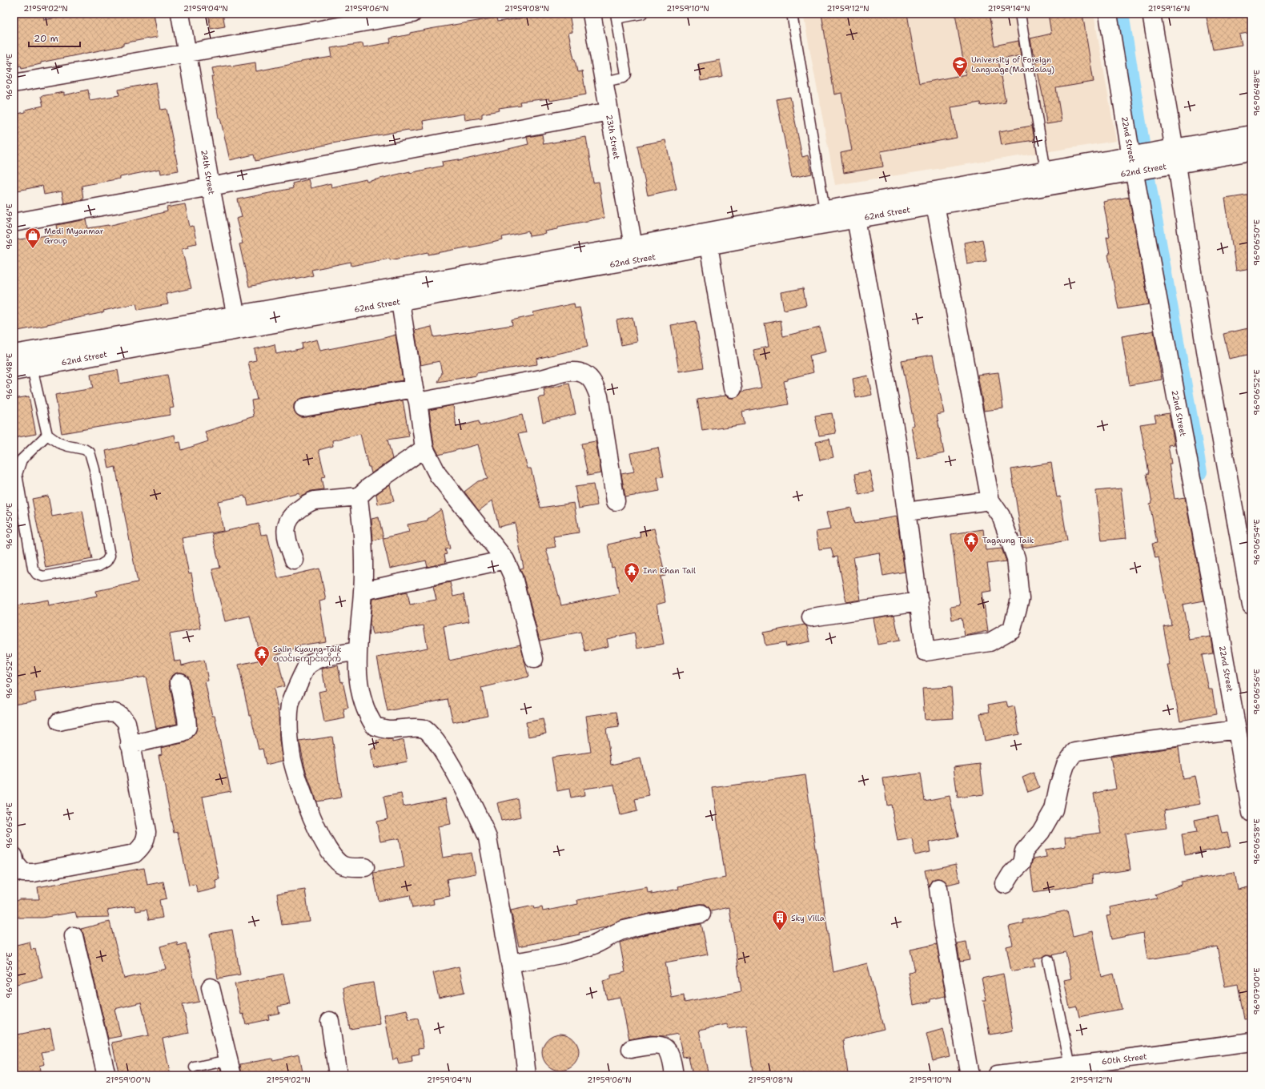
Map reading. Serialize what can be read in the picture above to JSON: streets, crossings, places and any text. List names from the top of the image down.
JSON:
{
  "streets": {
    "street": [
      "23th Street",
      "22nd Street",
      "62nd Street",
      "24th Street",
      "60th Street"
    ]
  },
  "crossings": [
    ["23th Street", "62nd Street"],
    ["22nd Street", "62nd Street"],
    ["62nd Street", "24th Street"]
  ],
  "places": {
    "school or university": ["University of Foreign Language(Mandalay)"],
    "shop": ["Medi Myanmar Group"],
    "temple": ["Tagaung Taik", "Inn Khan Tail", "Salin Kyaung Taik စလင်းကျောင်းတိုက်"],
    "building": ["Sky Villa"]
  },
  "scale_bar": "20 m",
  "coordinates": [
    "21°59'02\"N",
    "21°59'04\"N",
    "21°59'06\"N",
    "21°59'08\"N",
    "21°59'10\"N",
    "21°59'12\"N",
    "21°59'14\"N",
    "21°59'16\"N",
    "96°06'44\"E",
    "96°06'48\"E",
    "96°06'46\"E",
    "96°06'50\"E",
    "96°06'52\"E",
    "96°06'54\"E",
    "96°06'56\"E",
    "96°06'58\"E",
    "96°07'00\"E",
    "21°59'00\"N"
  ]
}
